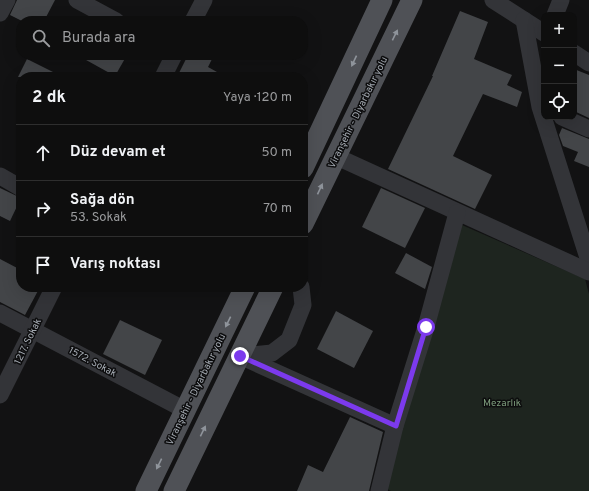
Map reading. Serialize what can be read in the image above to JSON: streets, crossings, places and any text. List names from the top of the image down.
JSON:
{
  "streets": {
    "main road": ["Viranşehir - Diyarbakır yolu"],
    "street": ["1217. Sokak", "1572. Sokak"]
  },
  "crossings": [
    ["Viranşehir - Diyarbakır yolu", "1572. Sokak"],
    ["1217. Sokak", "1572. Sokak"]
  ],
  "parks": ["Mezarlık"],
  "page": {
    "map_buttons": ["+", "−"],
    "search": "Burada ara",
    "heading": ["2 dk", "Yaya · 120 m"],
    "list": [
      ["Düz devam et", "50 m"],
      ["Sağa dön", "53. Sokak", "70 m"],
      "Varış noktası"
    ]
  }
}
